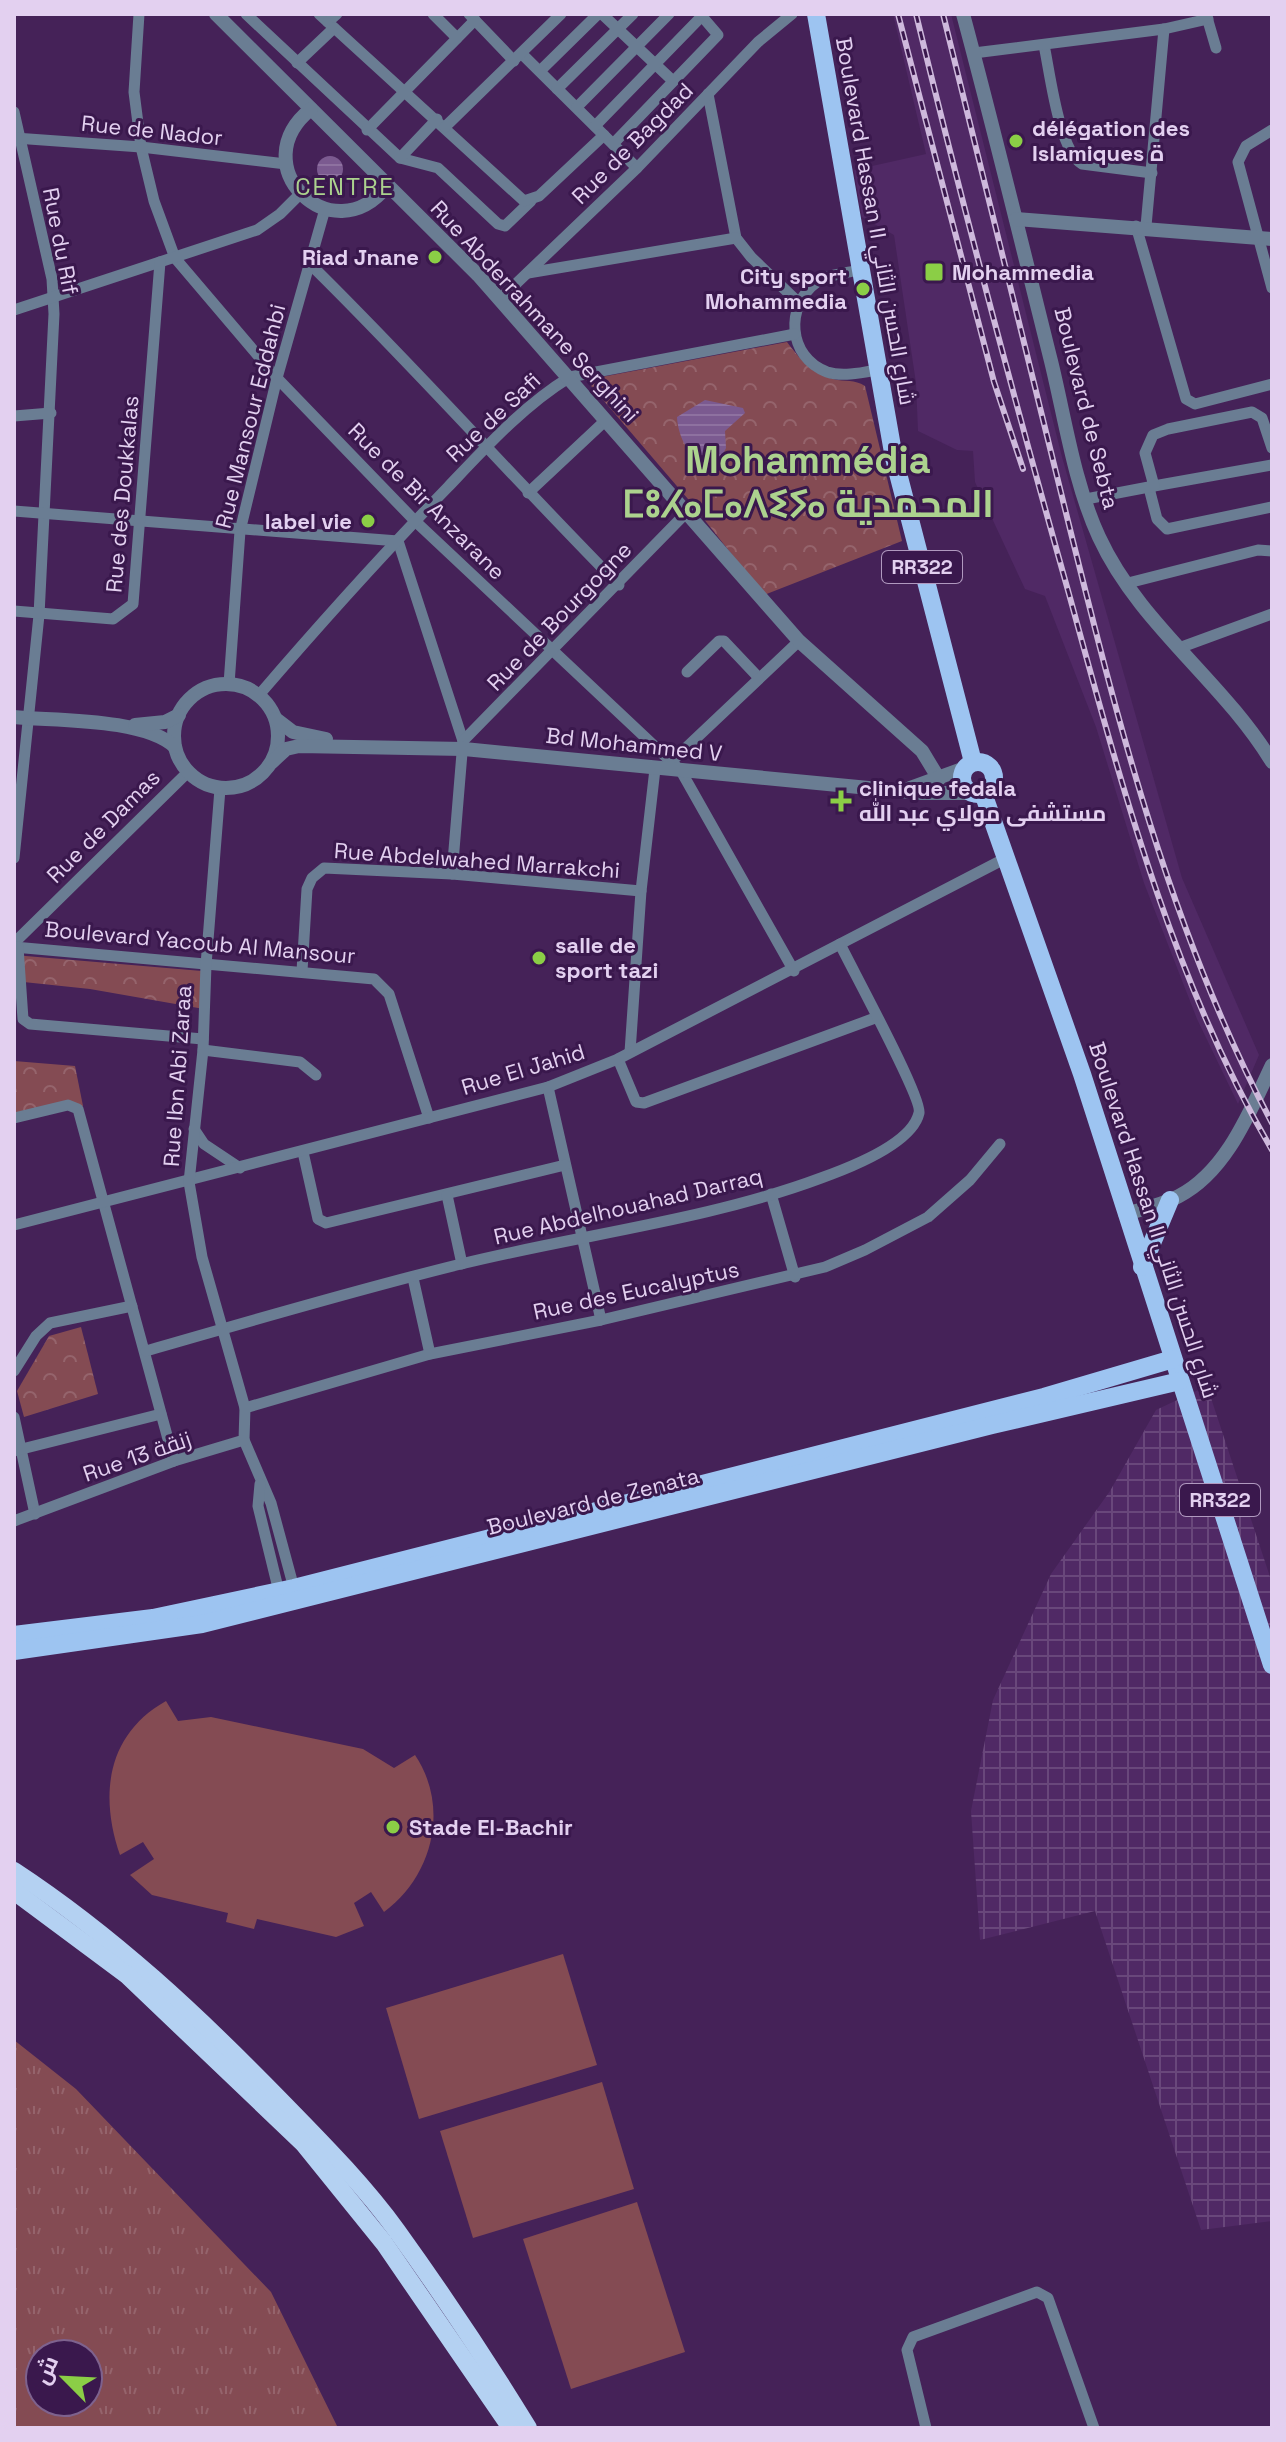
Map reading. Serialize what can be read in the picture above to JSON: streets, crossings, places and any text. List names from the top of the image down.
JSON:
{
  "streets": {
    "main road": ["Boulevard Hassan II شارع الحسن الثاني", "RR322", "Boulevard de Zenata"],
    "street": [
      "Rue de Nador",
      "Rue de Bagdad",
      "Rue du Rif",
      "Rue Abderrahmane Serghini",
      "Boulevard de Sebta",
      "Rue Mansour Eddahbi",
      "Rue de Safi",
      "Rue des Doukkalas",
      "Rue de Bir Anzarane",
      "Rue de Bourgogne",
      "Bd Mohammed V",
      "Rue de Damas",
      "Rue Abdelwahed Marrakchi",
      "Boulevard Yacoub Al Mansour",
      "Rue El Jahid",
      "Rue Ibn Abi Zaraa",
      "Rue Abdelhouahad Darraq",
      "Rue des Eucalyptus",
      "Rue 13 زنقة"
    ]
  },
  "crossings": [
    ["Rue de Nador", "Rue du Rif"],
    ["Rue de Nador", "Rue de Bir Anzarane"],
    ["Rue de Bagdad", "Rue Abderrahmane Serghini"],
    ["Boulevard Hassan II شارع الحسن الثاني", "RR322"],
    ["Boulevard Hassan II شارع الحسن الثاني", "Bd Mohammed V"],
    ["Boulevard Hassan II شارع الحسن الثاني", "Rue El Jahid"],
    ["Boulevard Hassan II شارع الحسن الثاني", "Boulevard de Zenata"],
    ["Rue du Rif", "Rue des Doukkalas"],
    ["Rue Abderrahmane Serghini", "Rue de Safi"],
    ["Rue Abderrahmane Serghini", "Rue de Bourgogne"],
    ["Rue Abderrahmane Serghini", "Bd Mohammed V"],
    ["Rue Mansour Eddahbi", "Rue de Safi"],
    ["Rue Mansour Eddahbi", "Rue de Bir Anzarane"],
    ["Rue Mansour Eddahbi", "Bd Mohammed V"],
    ["Rue Mansour Eddahbi", "Rue de Damas"],
    ["Rue Mansour Eddahbi", "Rue Ibn Abi Zaraa"],
    ["Rue de Safi", "Rue de Bir Anzarane"],
    ["Rue de Safi", "Bd Mohammed V"],
    ["Rue de Safi", "Rue de Damas"],
    ["Rue de Safi", "Rue Ibn Abi Zaraa"],
    ["Rue de Bir Anzarane", "Rue de Bourgogne"],
    ["Rue de Bir Anzarane", "Bd Mohammed V"],
    ["Rue de Bir Anzarane", "Rue El Jahid"],
    ["RR322", "Bd Mohammed V"],
    ["Rue de Bourgogne", "Bd Mohammed V"],
    ["Bd Mohammed V", "Rue de Damas"],
    ["Bd Mohammed V", "Rue Ibn Abi Zaraa"],
    ["Rue de Damas", "Boulevard Yacoub Al Mansour"],
    ["Rue de Damas", "Rue Ibn Abi Zaraa"],
    ["Rue Abdelwahed Marrakchi", "Boulevard Yacoub Al Mansour"],
    ["Boulevard Yacoub Al Mansour", "Rue El Jahid"],
    ["Boulevard Yacoub Al Mansour", "Rue Ibn Abi Zaraa"],
    ["Rue El Jahid", "Rue Ibn Abi Zaraa"],
    ["Rue El Jahid", "Rue Abdelhouahad Darraq"],
    ["Rue Ibn Abi Zaraa", "Rue Abdelhouahad Darraq"],
    ["Rue Ibn Abi Zaraa", "Rue des Eucalyptus"]
  ],
  "districts": ["CENTRE", "Mohammédia ⵎⵓⵃⴰⵎⴰⴷⵉⵢⴰ المحمدية"],
  "places": {
    "other": [
      "délégation des Islamiques ة",
      "Riad Jnane",
      "City sport Mohammedia",
      "label vie",
      "salle de sport tazi",
      "Stade El-Bachir"
    ],
    "transit": ["Mohammedia"],
    "health": ["clinique fedala مستشفى مولاي عبد الله"]
  },
  "north": "top left"
}
